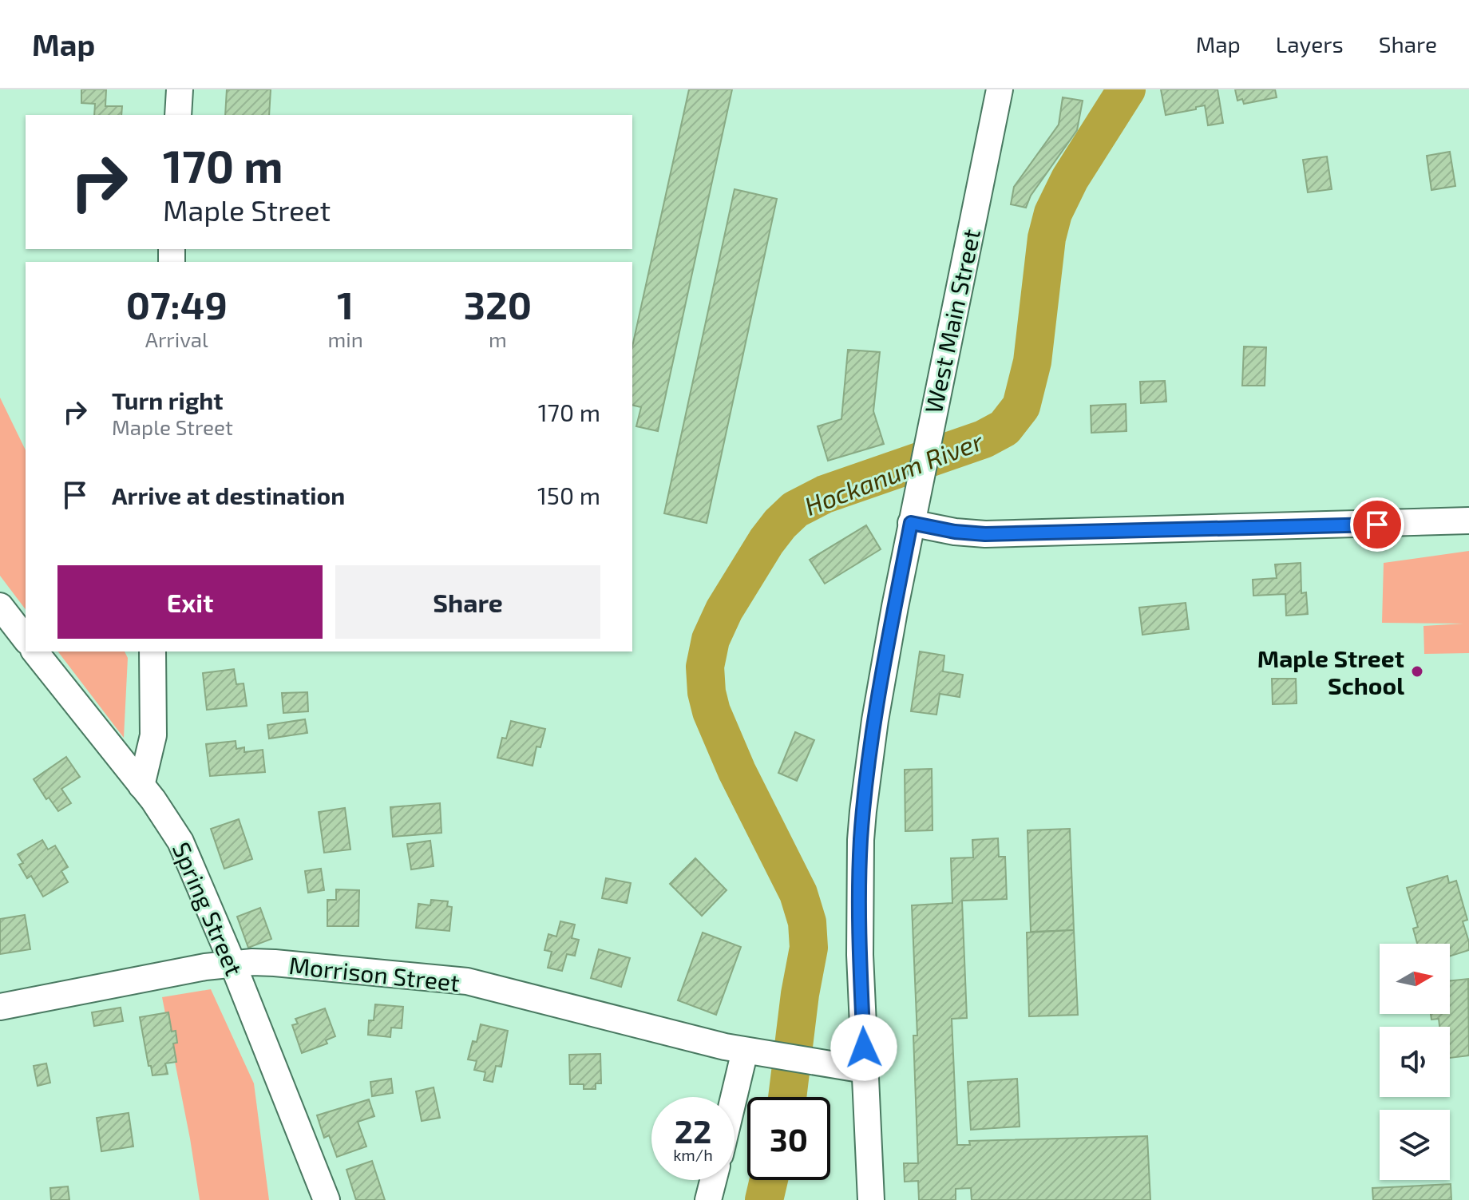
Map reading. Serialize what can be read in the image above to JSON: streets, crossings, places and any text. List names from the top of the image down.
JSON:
{
  "streets": {
    "street": ["West Main Street", "Spring Street", "Morrison Street"]
  },
  "crossings": [
    ["West Main Street", "Morrison Street"],
    ["Spring Street", "Morrison Street"]
  ],
  "water": ["Hockanum River"],
  "places": ["Maple Street School"],
  "north": "right",
  "page": {
    "header": "Map",
    "nav": ["Map", "Layers", "Share"],
    "turn": ["170 m", "Maple Street"],
    "eta": [
      "07:49",
      "Arrival",
      "1",
      "min",
      "320",
      "m"
    ],
    "list": [
      {
        "name": "Turn right",
        "note": "Maple Street",
        "value": "170 m"
      },
      {
        "name": "Arrive at destination",
        "value": "150 m"
      }
    ],
    "buttons": ["Exit", "Share"],
    "speed": "22 km/h",
    "limit": "30"
  }
}
